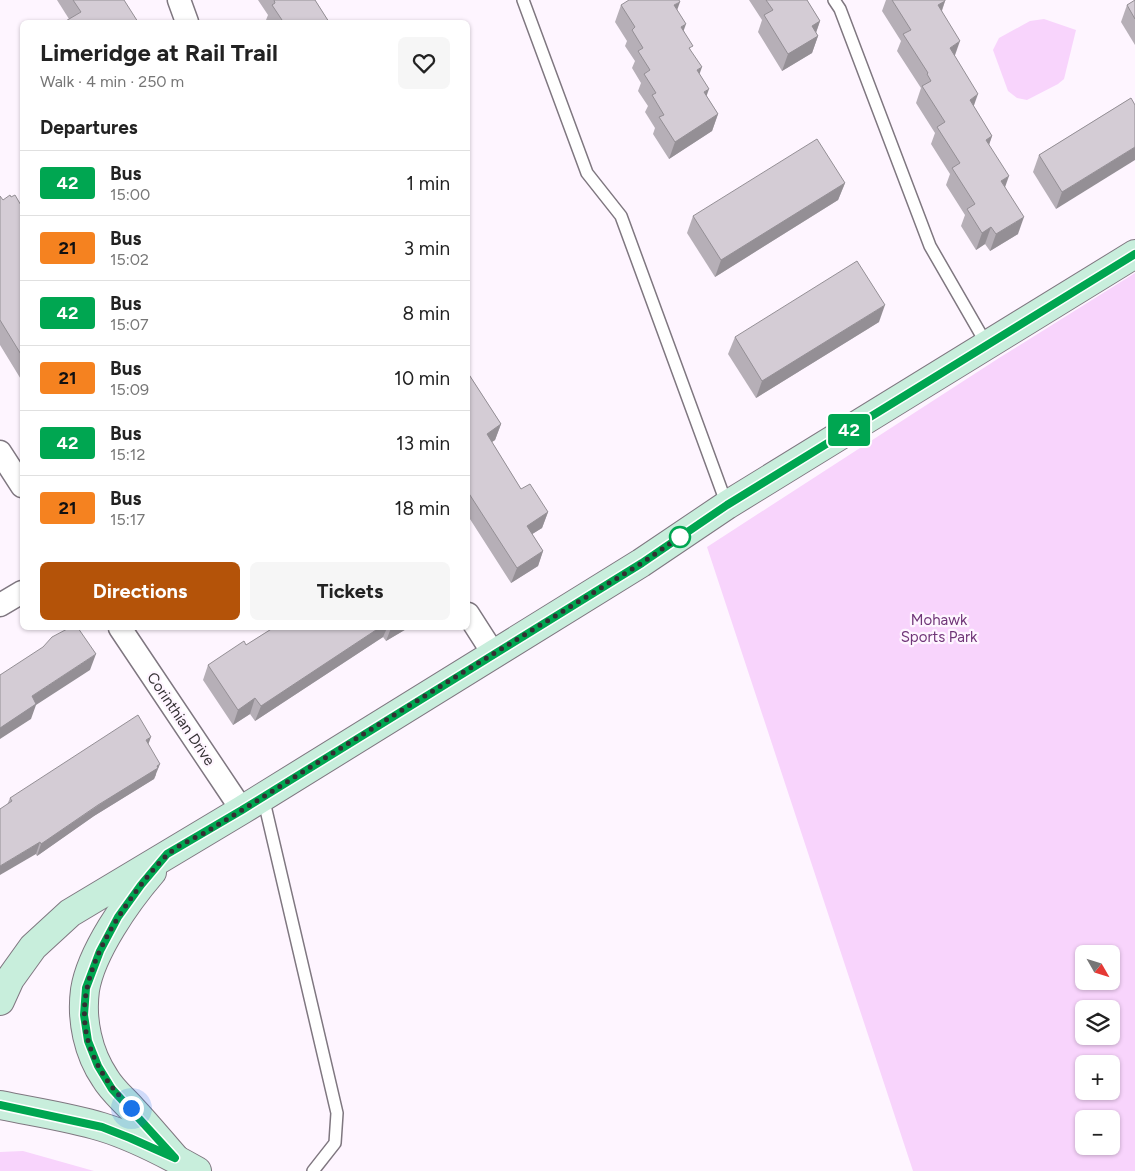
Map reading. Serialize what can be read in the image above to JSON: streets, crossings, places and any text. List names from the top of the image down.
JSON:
{
  "streets": {
    "street": ["Corinthian Drive"]
  },
  "parks": ["Mohawk Sports Park"],
  "lines": ["bus line 42"],
  "north": "bottom right",
  "page": {
    "on_map": "42",
    "heading": [
      ["Limeridge at Rail Trail", "Walk · 4 min · 250 m"],
      "Departures"
    ],
    "list": [
      {
        "mark": "42",
        "name": "Bus",
        "note": "15:00",
        "value": "1 min"
      },
      {
        "mark": "21",
        "name": "Bus",
        "note": "15:02",
        "value": "3 min"
      },
      {
        "mark": "42",
        "name": "Bus",
        "note": "15:07",
        "value": "8 min"
      },
      {
        "mark": "21",
        "name": "Bus",
        "note": "15:09",
        "value": "10 min"
      },
      {
        "mark": "42",
        "name": "Bus",
        "note": "15:12",
        "value": "13 min"
      },
      {
        "mark": "21",
        "name": "Bus",
        "note": "15:17",
        "value": "18 min"
      }
    ],
    "buttons": ["Directions", "Tickets"],
    "map_buttons": ["+", "−"]
  }
}
